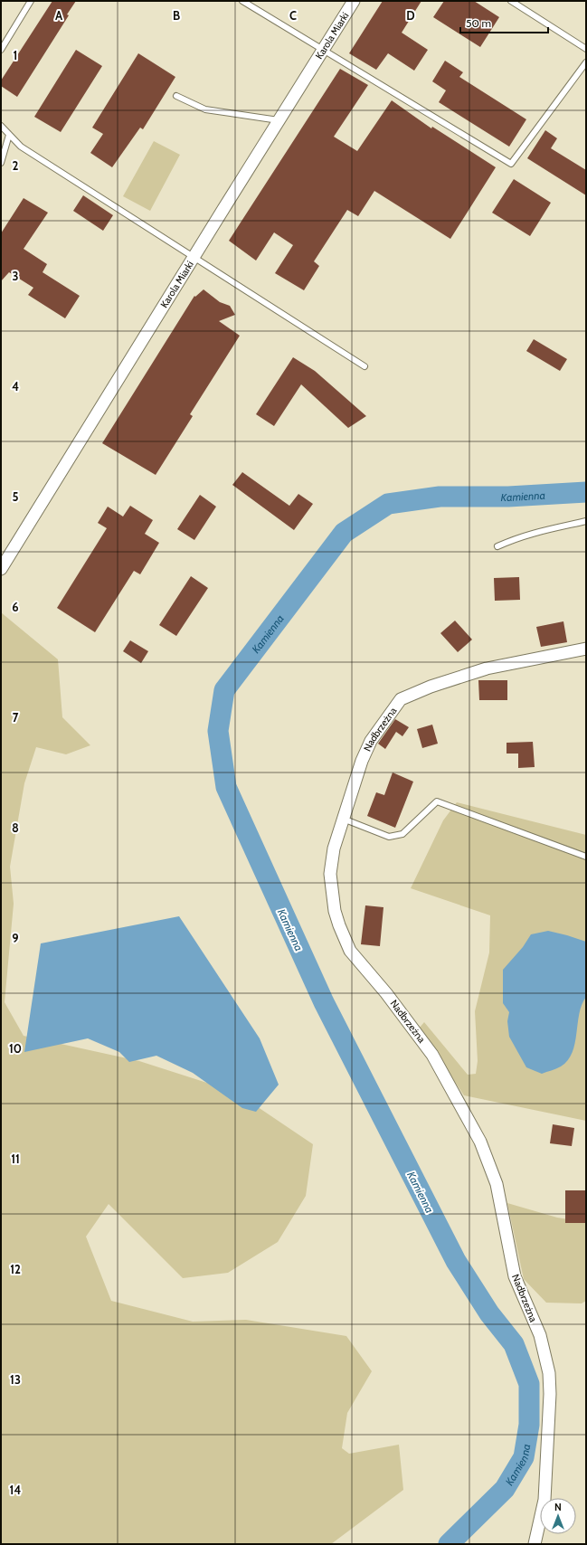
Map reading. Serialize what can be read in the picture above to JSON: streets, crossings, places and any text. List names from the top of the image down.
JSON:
{
  "streets": {
    "street": ["Karola Miarki", "Nadbrzeżna"]
  },
  "water": ["Kamienna"],
  "scale_bar": "50 m",
  "north": "top",
  "grid": {
    "columns": [
      "A",
      "B",
      "C",
      "D"
    ],
    "rows": [
      "1",
      "2",
      "3",
      "4",
      "5",
      "6",
      "7",
      "8",
      "9",
      "10",
      "11",
      "12",
      "13",
      "14"
    ]
  }
}
